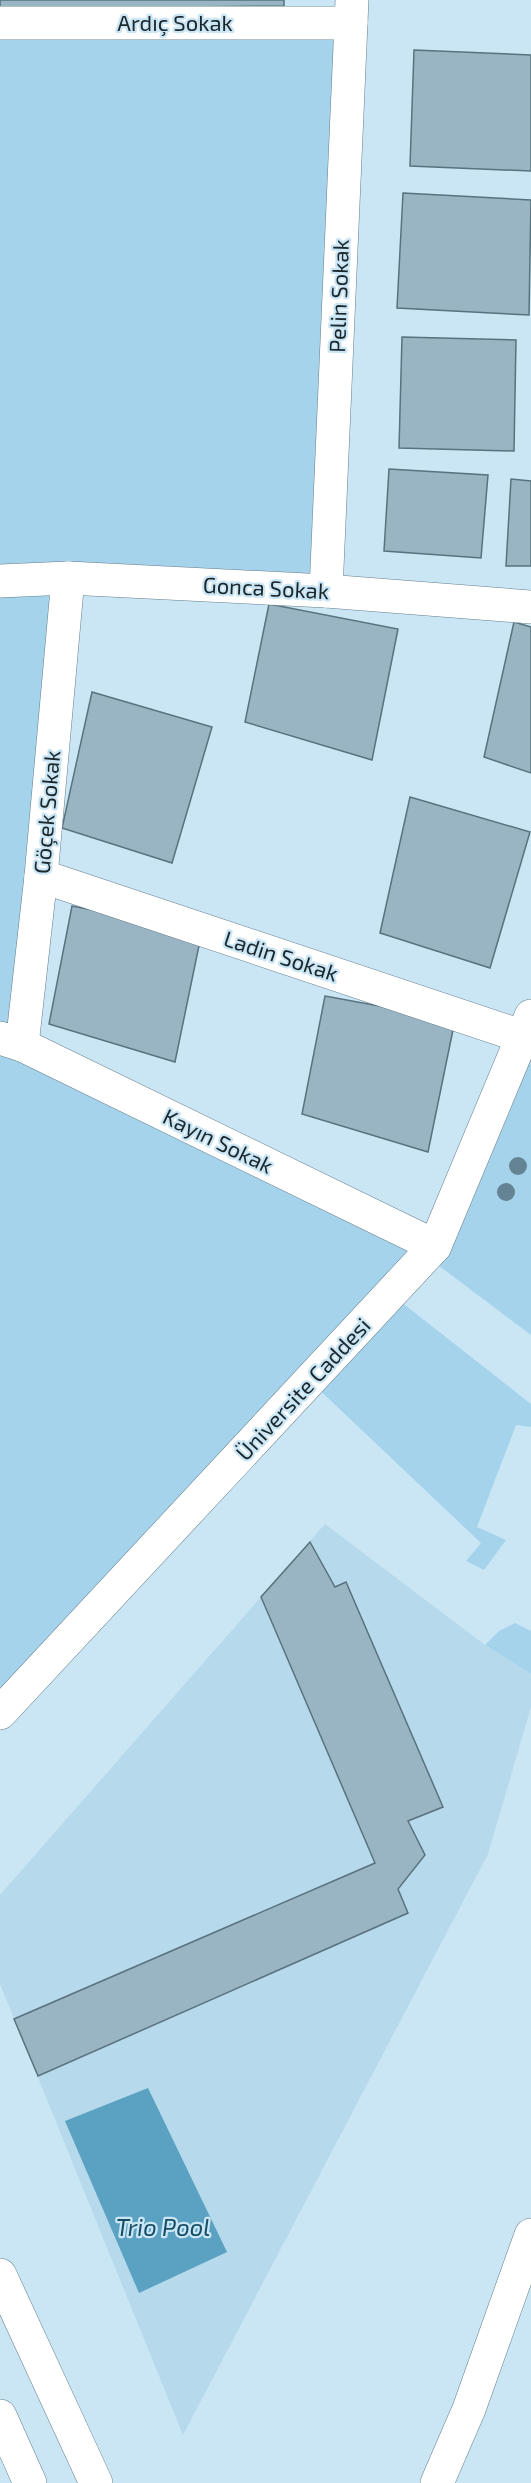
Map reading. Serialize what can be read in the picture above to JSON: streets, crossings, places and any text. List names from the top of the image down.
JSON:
{
  "streets": {
    "main road": [
      "Ardıç Sokak",
      "Pelin Sokak",
      "Gonca Sokak",
      "Göçek Sokak",
      "Ladin Sokak",
      "Kayın Sokak",
      "Üniversite Caddesi"
    ]
  },
  "crossings": [
    ["Ardıç Sokak", "Pelin Sokak"],
    ["Pelin Sokak", "Gonca Sokak"],
    ["Gonca Sokak", "Göçek Sokak"],
    ["Göçek Sokak", "Ladin Sokak"],
    ["Göçek Sokak", "Kayın Sokak"],
    ["Ladin Sokak", "Üniversite Caddesi"],
    ["Kayın Sokak", "Üniversite Caddesi"]
  ],
  "water": ["Trio Pool"]
}
